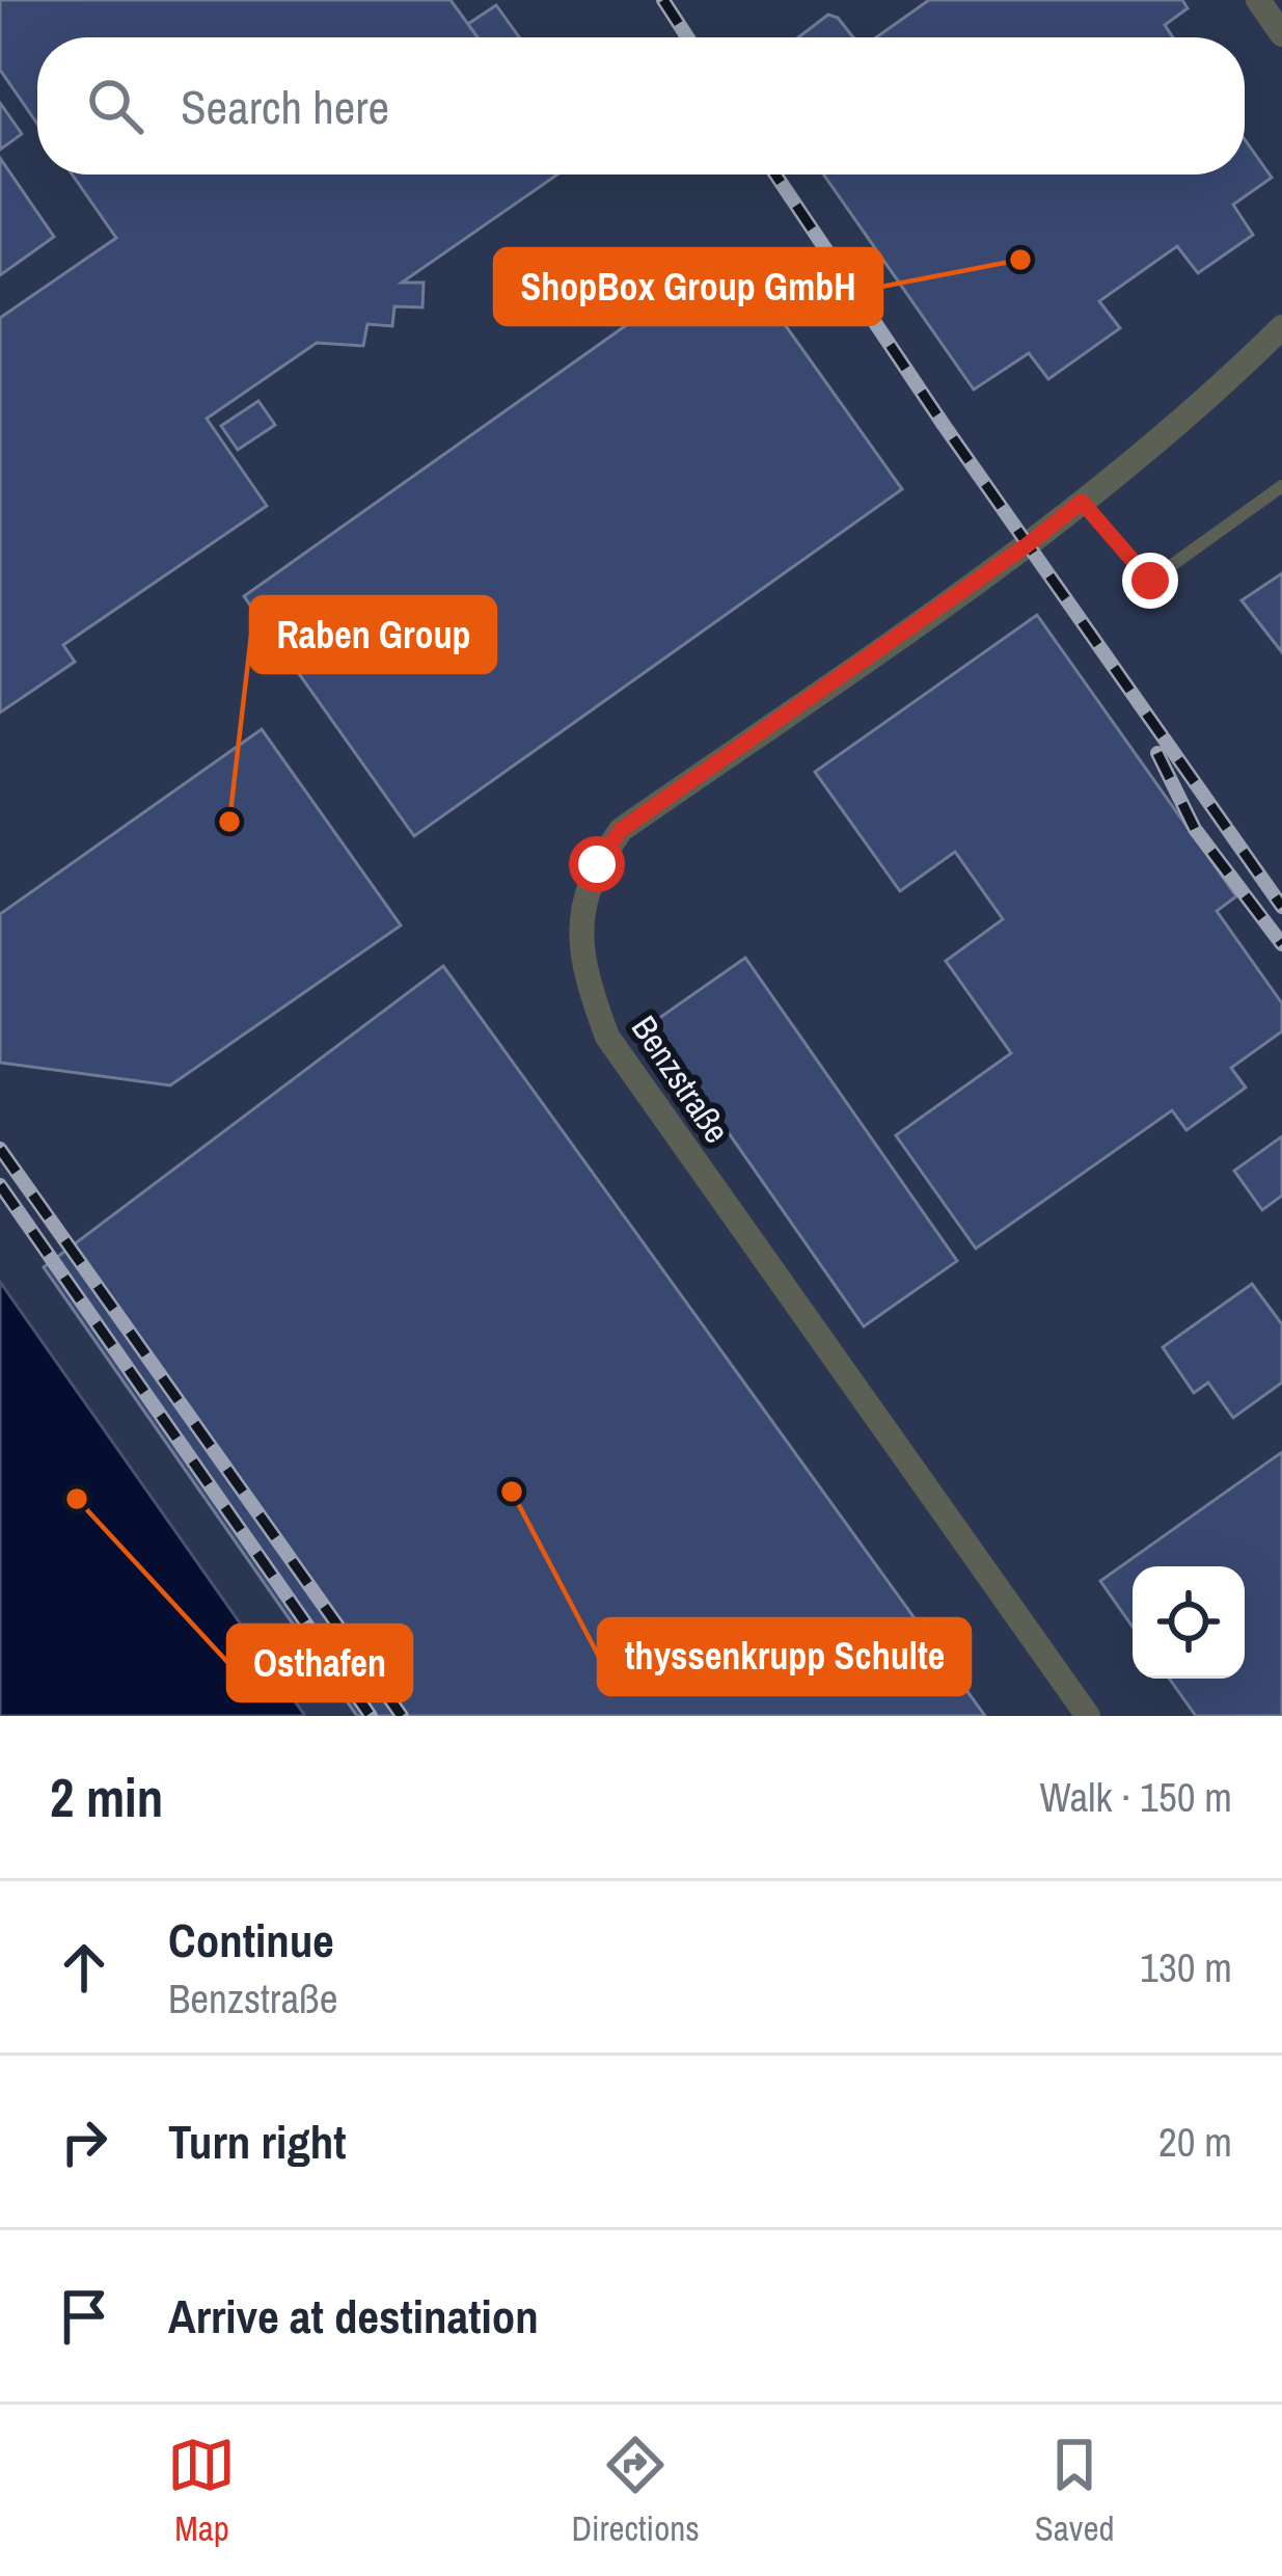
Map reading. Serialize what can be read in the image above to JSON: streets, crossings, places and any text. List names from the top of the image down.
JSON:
{
  "streets": {
    "street": ["Benzstraße"]
  },
  "places": [
    "ShopBox Group GmbH",
    "Raben Group",
    "thyssenkrupp Schulte",
    "Osthafen"
  ],
  "page": {
    "search": "Search here",
    "heading": ["2 min", "Walk · 150 m"],
    "list": [
      ["Continue", "Benzstraße", "130 m"],
      ["Turn right", "20 m"],
      "Arrive at destination"
    ],
    "nav": ["Map", "Directions", "Saved"]
  }
}
